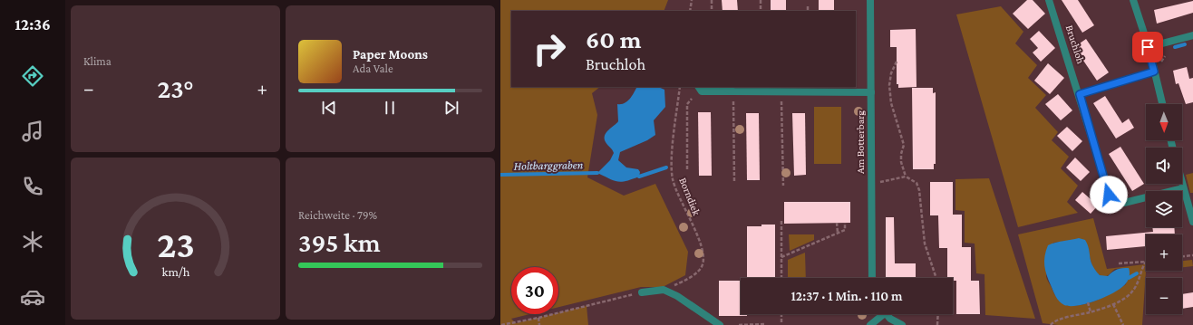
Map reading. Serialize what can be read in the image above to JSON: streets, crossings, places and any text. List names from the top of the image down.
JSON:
{
  "streets": {
    "street": ["Bruchloh", "Am Botterbarg"],
    "path": ["Borndiek"]
  },
  "water": ["Holtbarggraben"],
  "north": "bottom",
  "page": {
    "tabs": "12:36",
    "tile": [
      "Klima",
      ["Reichweite · 79%", "395 km"]
    ],
    "turn": ["60 m", "Bruchloh"],
    "song": ["Paper Moons", "Ada Vale"],
    "heat": ["−", "23°", "+"],
    "map_buttons": ["+", "−"],
    "limit": "30",
    "trip": "12:37 · 1 Min. · 110 m",
    "gauge": ["23", "km/h"]
  }
}
